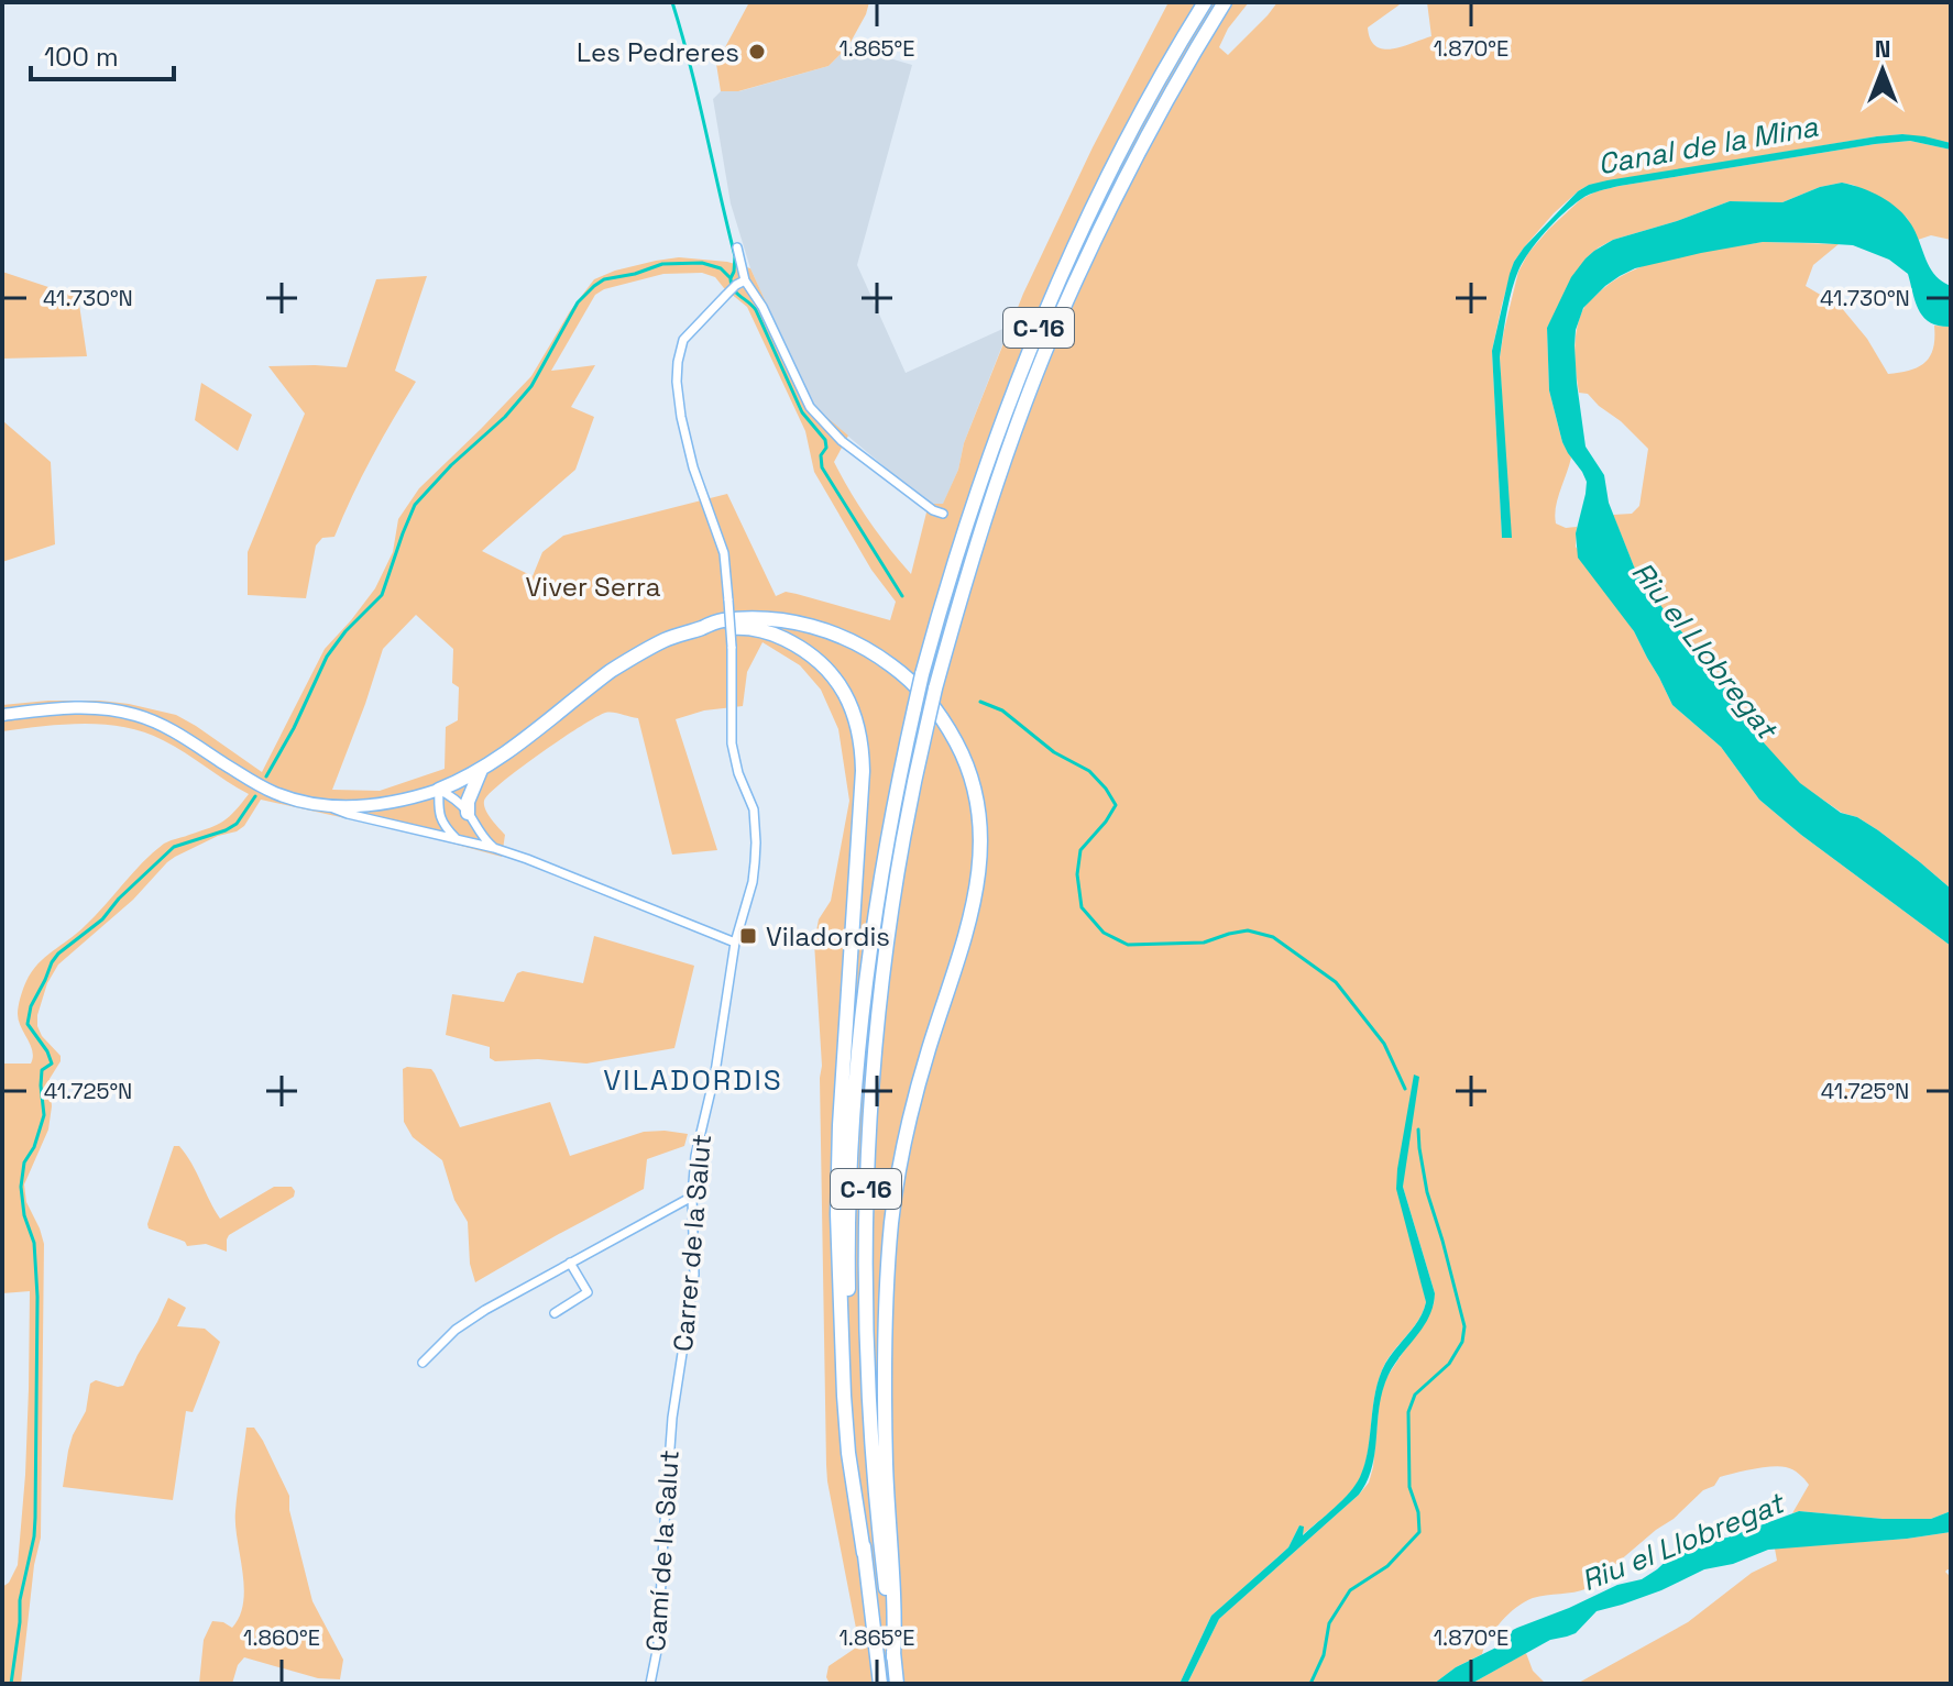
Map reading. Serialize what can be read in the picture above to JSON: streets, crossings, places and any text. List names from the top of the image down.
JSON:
{
  "streets": {
    "highway": ["C-16"],
    "street": ["Carrer de la Salut", "Camí de la Salut"]
  },
  "crossings": [
    ["Carrer de la Salut", "Camí de la Salut"]
  ],
  "districts": ["VILADORDIS"],
  "water": ["Canal de la Mina", "Riu el Llobregat"],
  "parks": ["Viver Serra"],
  "places": {
    "other": ["Les Pedreres"],
    "transit": ["Viladordis"]
  },
  "scale_bar": "100 m",
  "north": "top",
  "coordinates": [
    "1.865°E",
    "1.870°E",
    "41.730°N",
    "41.725°N",
    "1.860°E"
  ]
}
